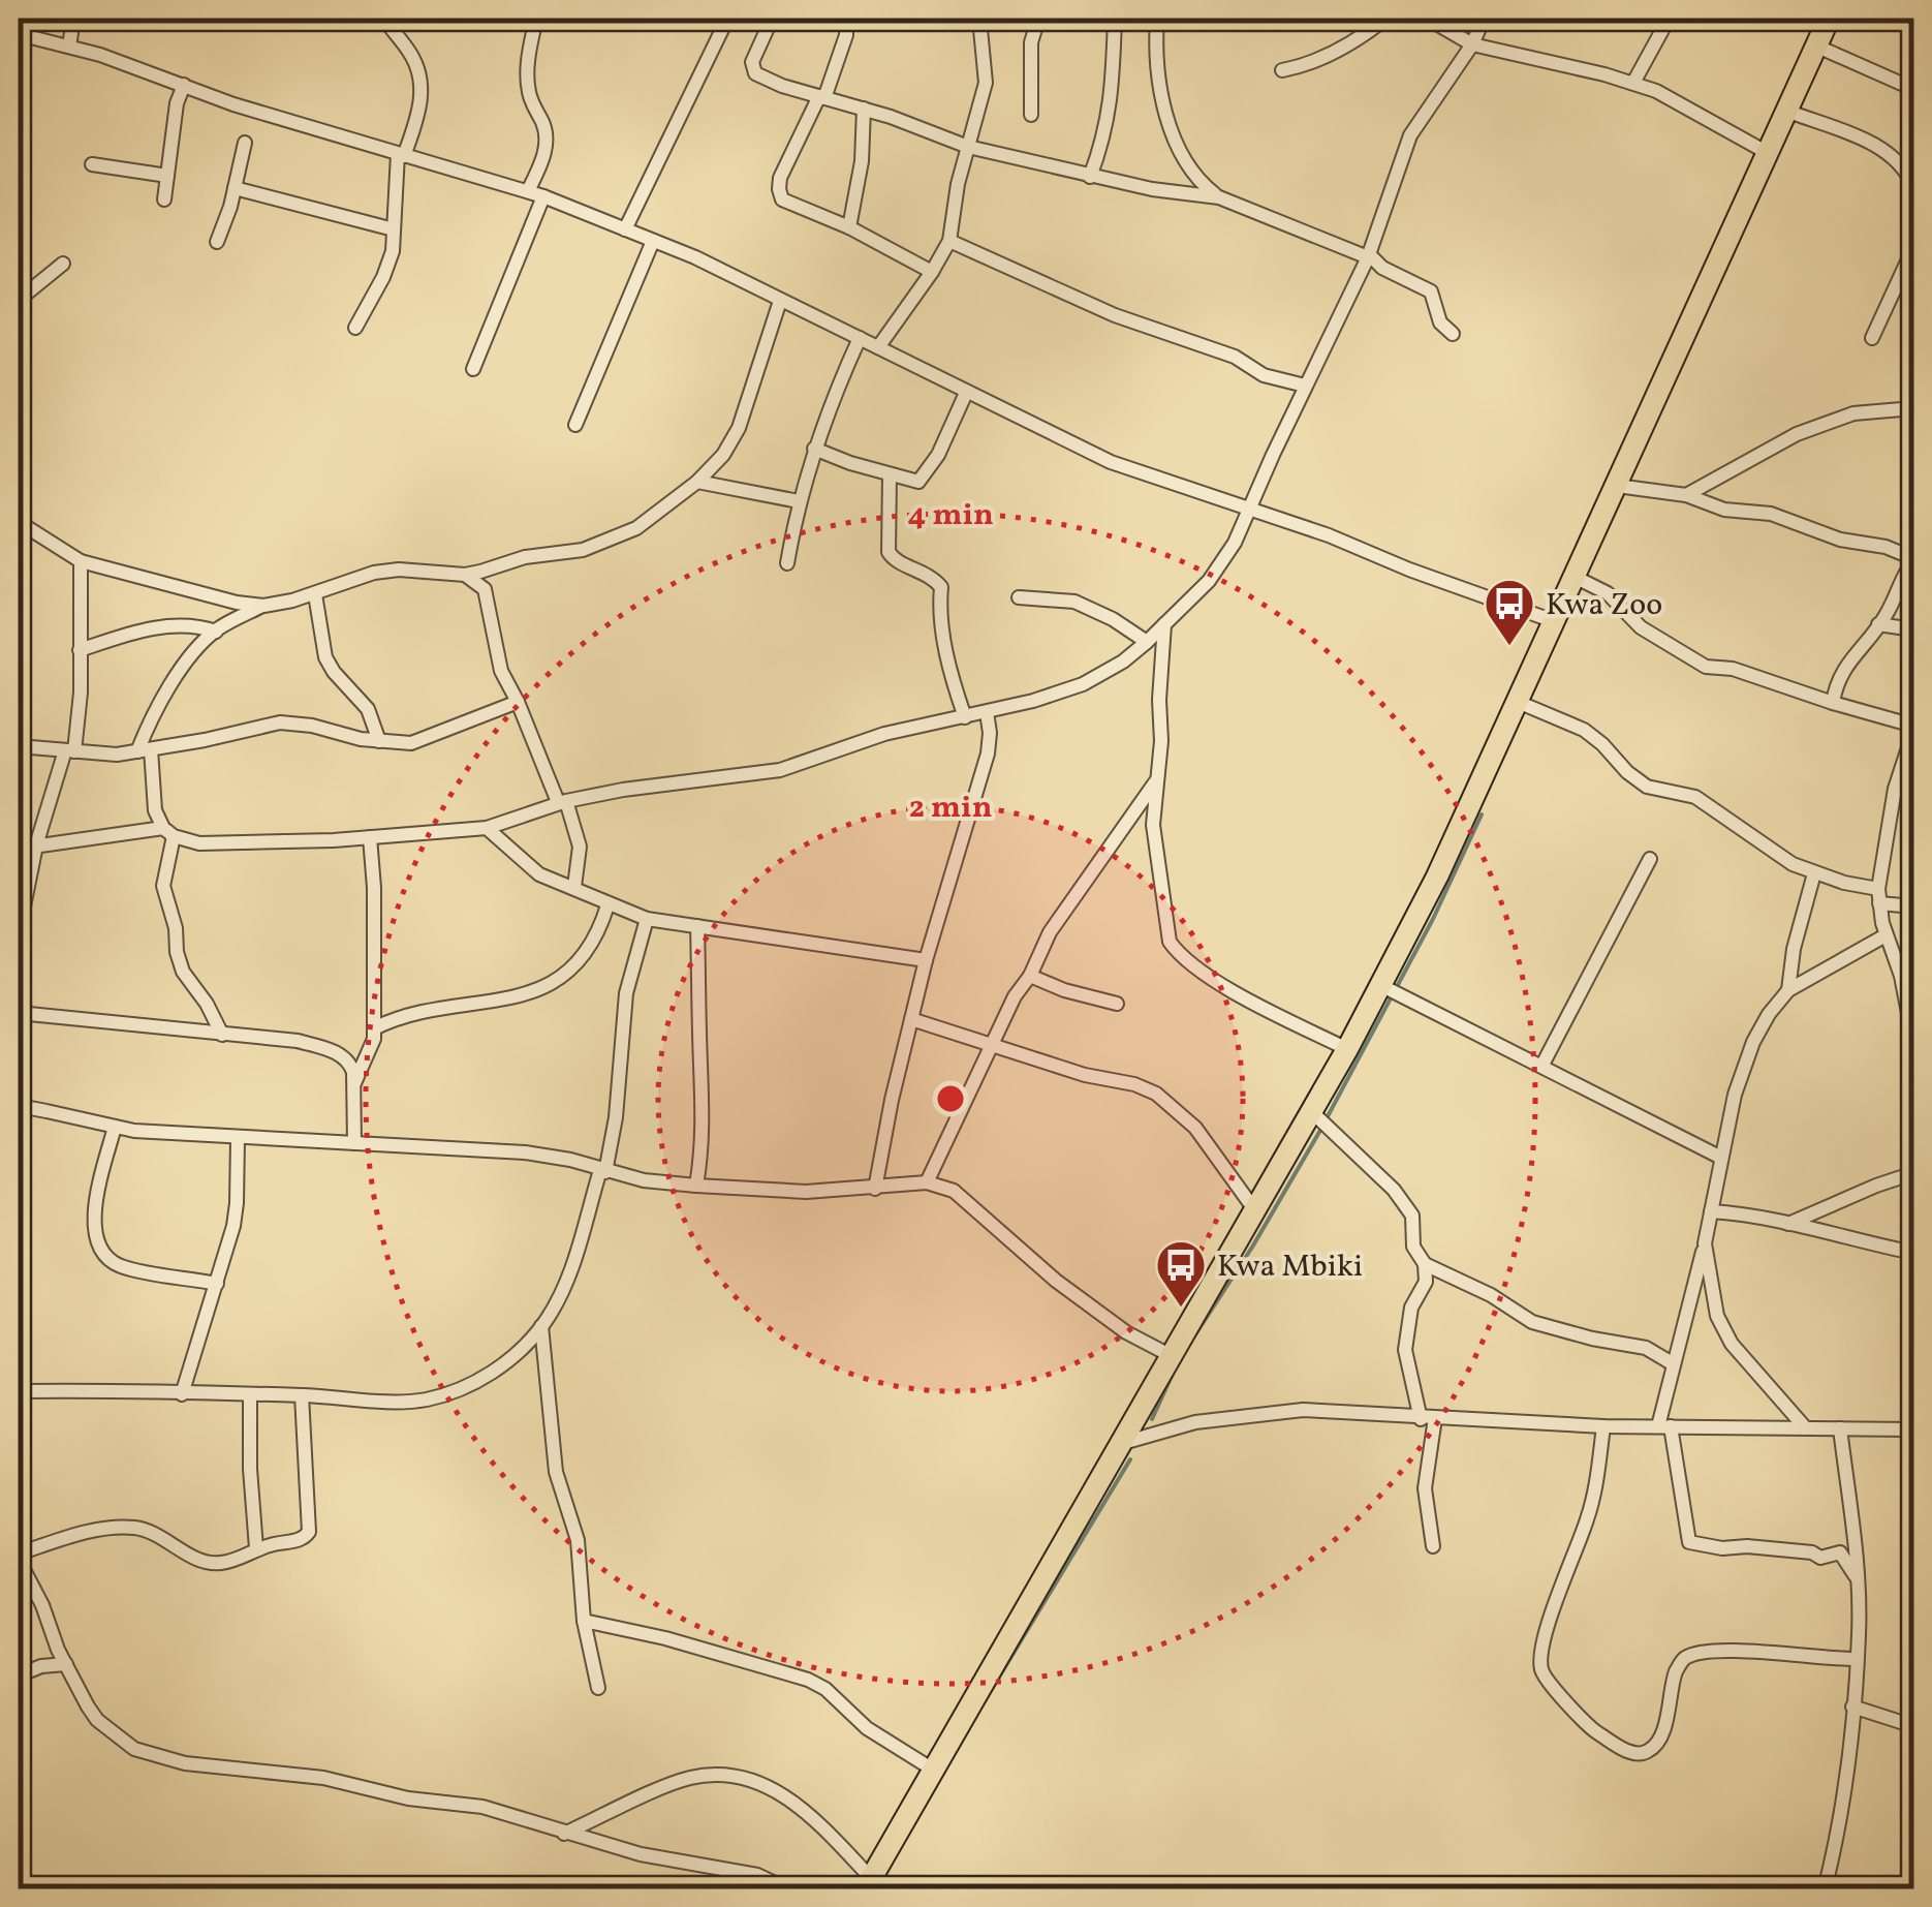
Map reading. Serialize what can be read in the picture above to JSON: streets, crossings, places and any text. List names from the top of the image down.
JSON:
{
  "places": {
    "bus stop": ["Kwa Zoo", "Kwa Mbiki"]
  },
  "rings": ["4 min", "2 min"]
}
